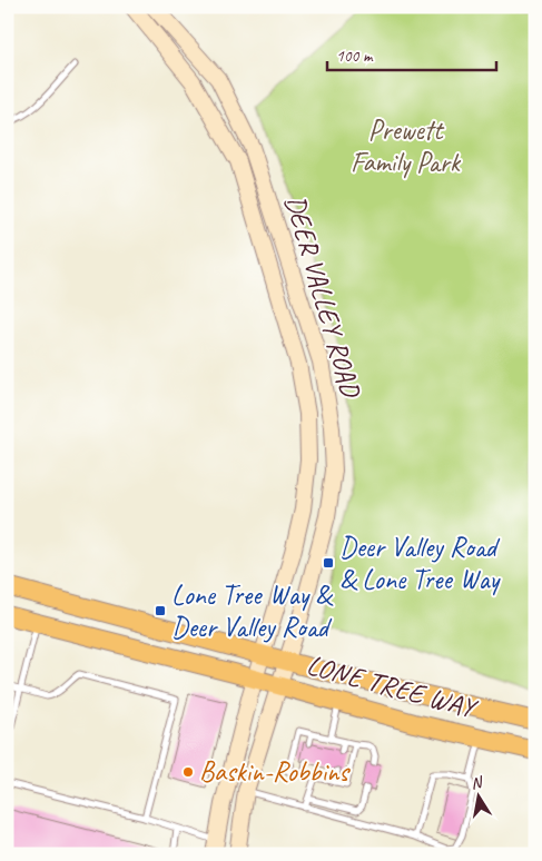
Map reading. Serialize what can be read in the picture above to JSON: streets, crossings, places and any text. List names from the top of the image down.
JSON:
{
  "streets": {
    "main road": ["DEER VALLEY ROAD", "LONE TREE WAY"]
  },
  "crossings": [
    ["DEER VALLEY ROAD", "LONE TREE WAY"]
  ],
  "parks": ["Prewett Family Park"],
  "places": {
    "transit": ["Deer Valley Road & Lone Tree Way", "Lone Tree Way & Deer Valley Road"],
    "other": ["Baskin-Robbins"]
  },
  "scale_bar": "100 m",
  "north": "top"
}
